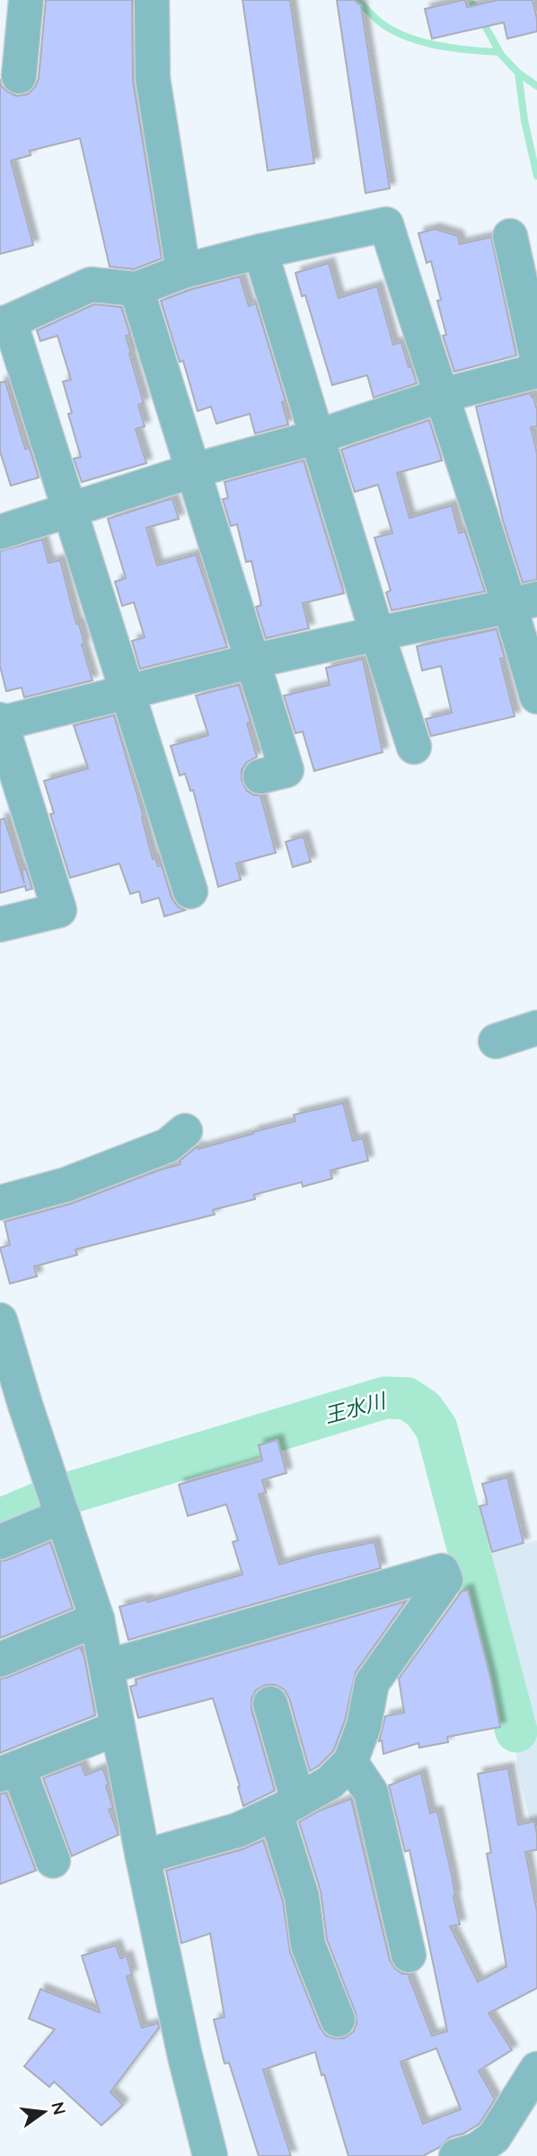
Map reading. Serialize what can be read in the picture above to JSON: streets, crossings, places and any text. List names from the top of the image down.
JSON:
{
  "water": ["王水川"],
  "north": "right"
}
